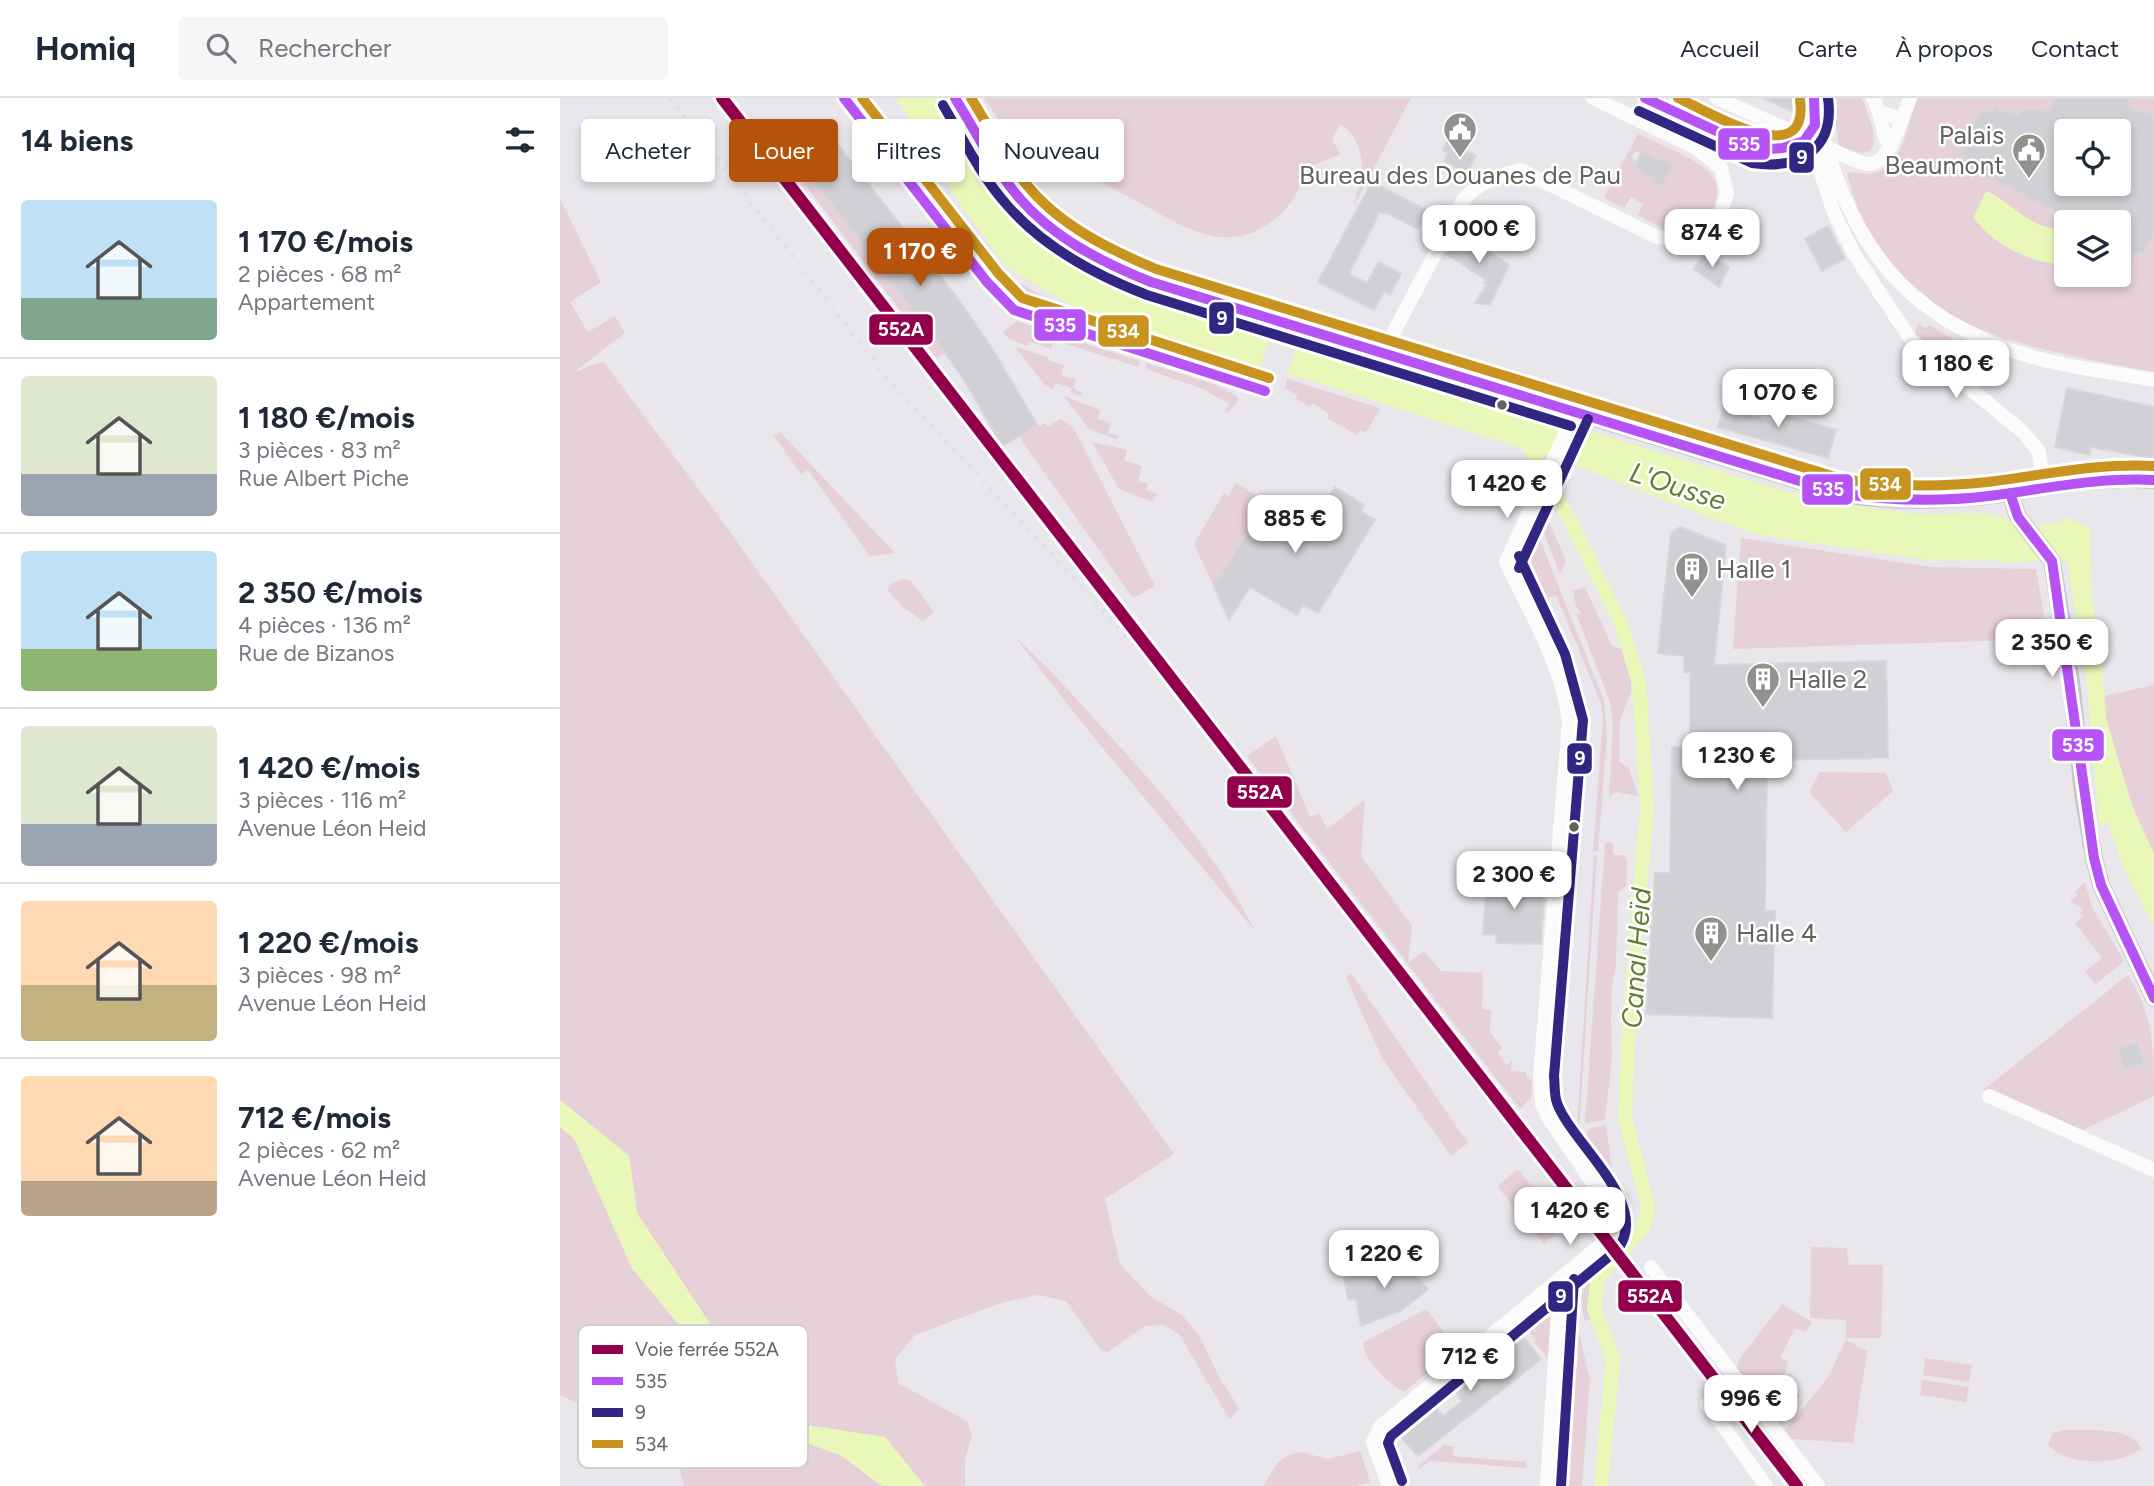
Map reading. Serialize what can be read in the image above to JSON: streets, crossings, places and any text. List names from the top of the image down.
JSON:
{
  "water": ["L'Ousse", "Canal Heïd"],
  "places": {
    "public building": ["Bureau des Douanes de Pau", "Palais Beaumont"],
    "building": ["Halle 1", "Halle 2", "Halle 4"]
  },
  "lines": [
    "rail line 552A",
    "transit line 535",
    "transit line 9",
    "transit line 534"
  ],
  "legend": [
    "Voie ferrée 552A",
    "535",
    "9",
    "534"
  ],
  "page": {
    "header": "Homiq",
    "search": "Rechercher",
    "nav": [
      "Accueil",
      "Carte",
      "À propos",
      "Contact"
    ],
    "heading": "14 biens",
    "chip": [
      "Acheter",
      "Louer",
      "Filtres",
      "Nouveau"
    ],
    "list": [
      {
        "name": "1 170 €/mois",
        "note": "2 pièces · 68 m² · Appartement"
      },
      {
        "name": "1 180 €/mois",
        "note": "3 pièces · 83 m² · Rue Albert Piche"
      },
      {
        "name": "2 350 €/mois",
        "note": "4 pièces · 136 m² · Rue de Bizanos"
      },
      {
        "name": "1 420 €/mois",
        "note": "3 pièces · 116 m² · Avenue Léon Heid"
      },
      {
        "name": "1 220 €/mois",
        "note": "3 pièces · 98 m² · Avenue Léon Heid"
      },
      {
        "name": "712 €/mois",
        "note": "2 pièces · 62 m² · Avenue Léon Heid"
      }
    ],
    "price": [
      "1 000 €",
      "874 €",
      "1 170 €",
      "1 180 €",
      "1 070 €",
      "1 420 €",
      "885 €",
      "2 350 €",
      "1 230 €",
      "2 300 €",
      "1 420 €",
      "1 220 €",
      "712 €",
      "996 €"
    ]
  }
}
